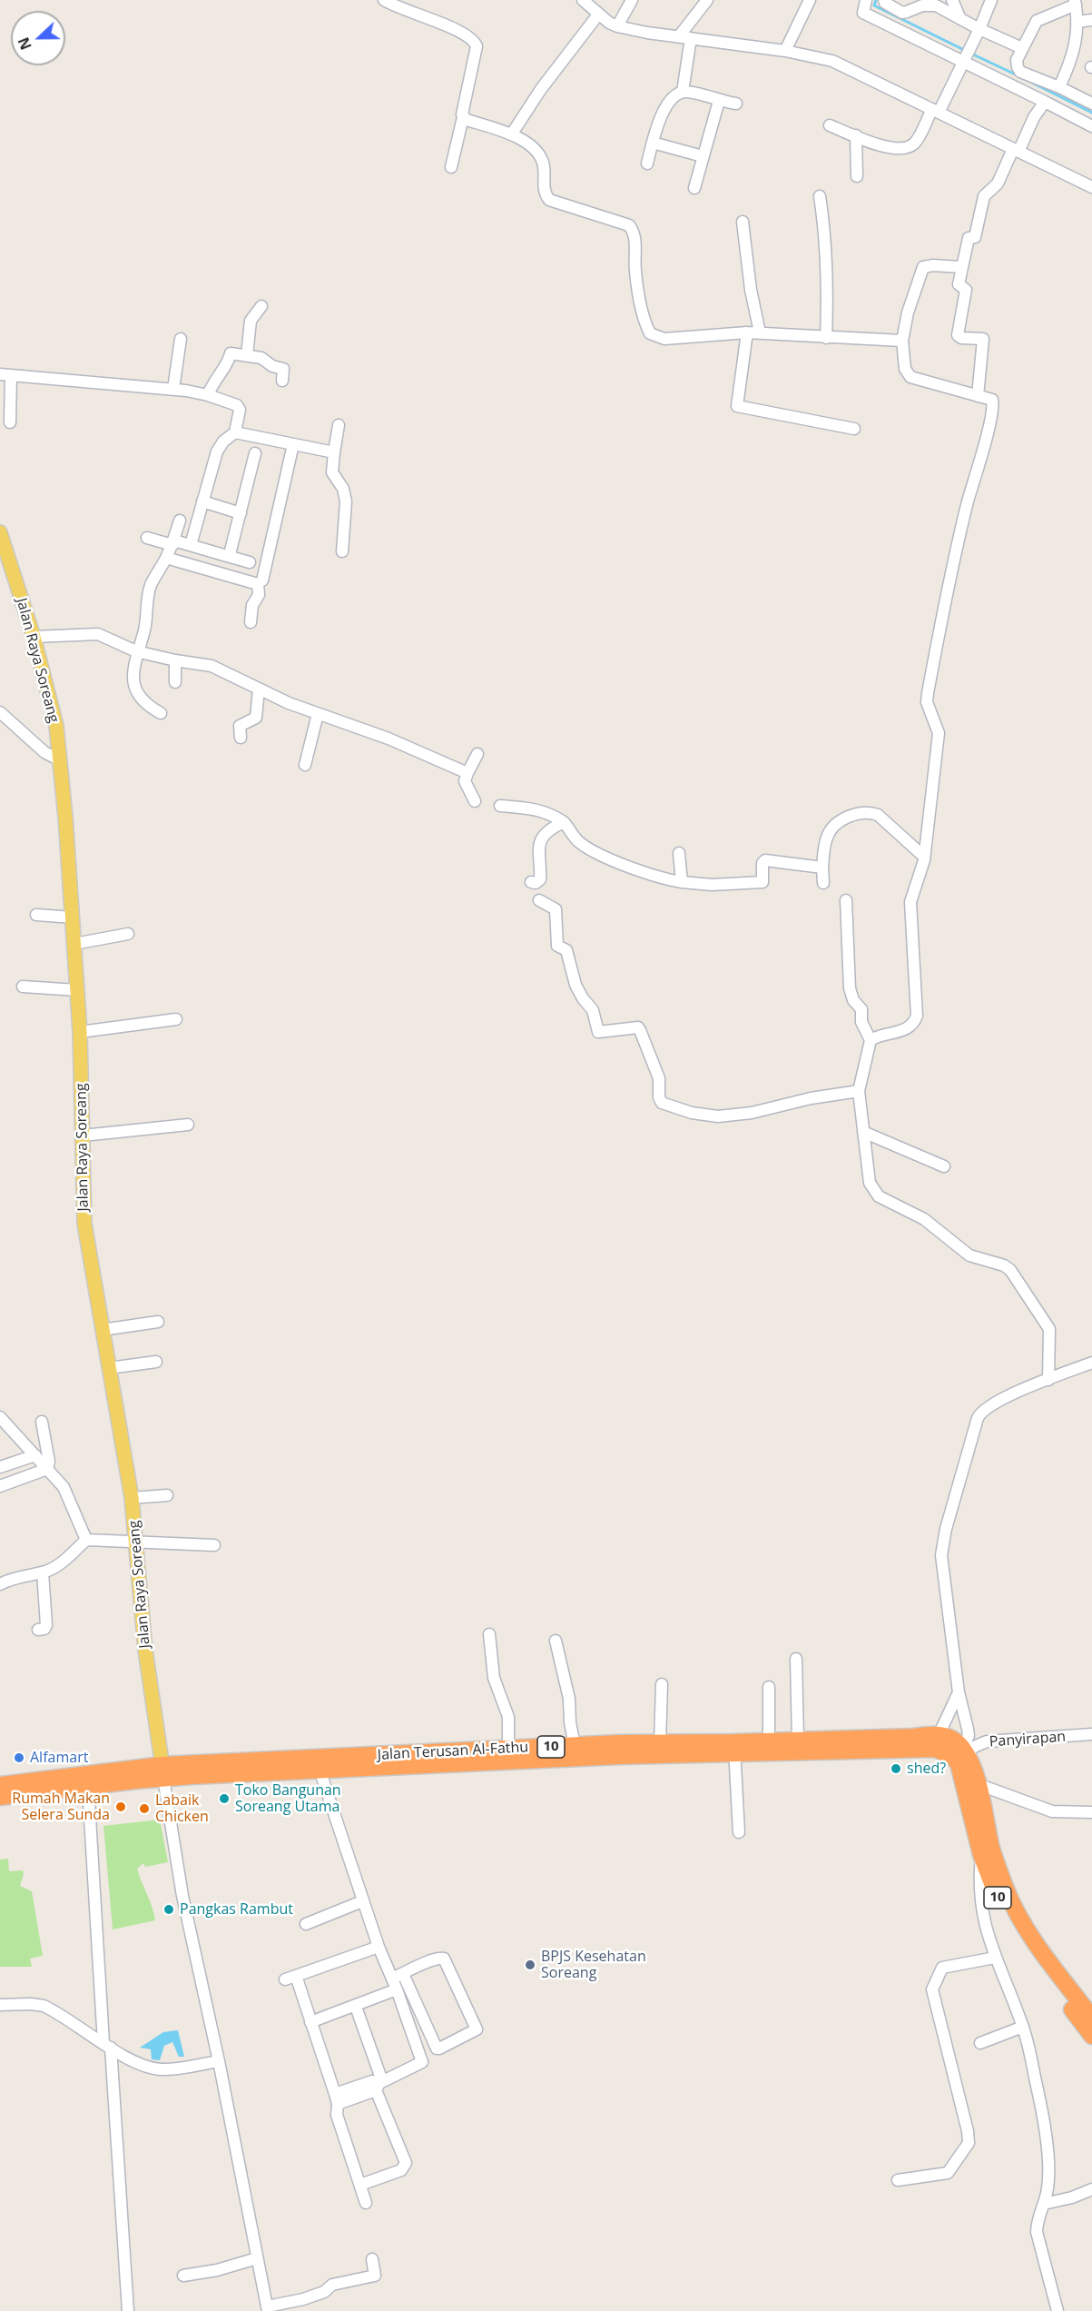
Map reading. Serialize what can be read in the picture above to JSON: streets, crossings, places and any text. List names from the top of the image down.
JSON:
{
  "streets": {
    "highway": ["10", "Jalan Terusan Al-Fathu"],
    "main road": ["Jalan Raya Soreang"],
    "street": ["Panyirapan"]
  },
  "crossings": [
    ["Jalan Raya Soreang", "Jalan Terusan Al-Fathu"],
    ["Panyirapan", "10"],
    ["10", "Jalan Terusan Al-Fathu"]
  ],
  "places": [
    "Alfamart",
    "shed?",
    "Toko Bangunan Soreang Utama",
    "Rumah Makan Selera Sunda",
    "Labaik Chicken",
    "Pangkas Rambut",
    "BPJS Kesehatan Soreang"
  ],
  "north": "left"
}
